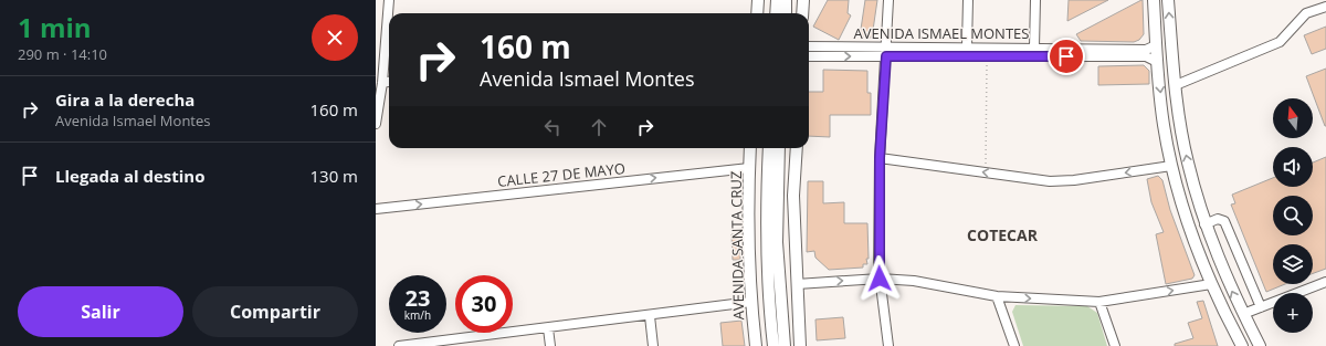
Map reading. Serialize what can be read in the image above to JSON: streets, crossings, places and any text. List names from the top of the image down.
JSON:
{
  "streets": {
    "main road": ["AVENIDA SANTA CRUZ"],
    "street": ["AVENIDA ISMAEL MONTES", "CALLE 27 DE MAYO"]
  },
  "crossings": [
    ["CALLE 27 DE MAYO", "AVENIDA SANTA CRUZ"]
  ],
  "one_way": ["CALLE 27 DE MAYO"],
  "districts": ["COTECAR"],
  "north": "top",
  "page": {
    "heading": ["1 min", "290 m · 14:10"],
    "turn": ["160 m", "Avenida Ismael Montes"],
    "list": [
      {
        "name": "Gira a la derecha",
        "note": "Avenida Ismael Montes",
        "value": "160 m"
      },
      {
        "name": "Llegada al destino",
        "value": "130 m"
      }
    ],
    "map_buttons": "+",
    "speed": "23 km/h",
    "limit": "30",
    "buttons": ["Salir", "Compartir"]
  }
}
